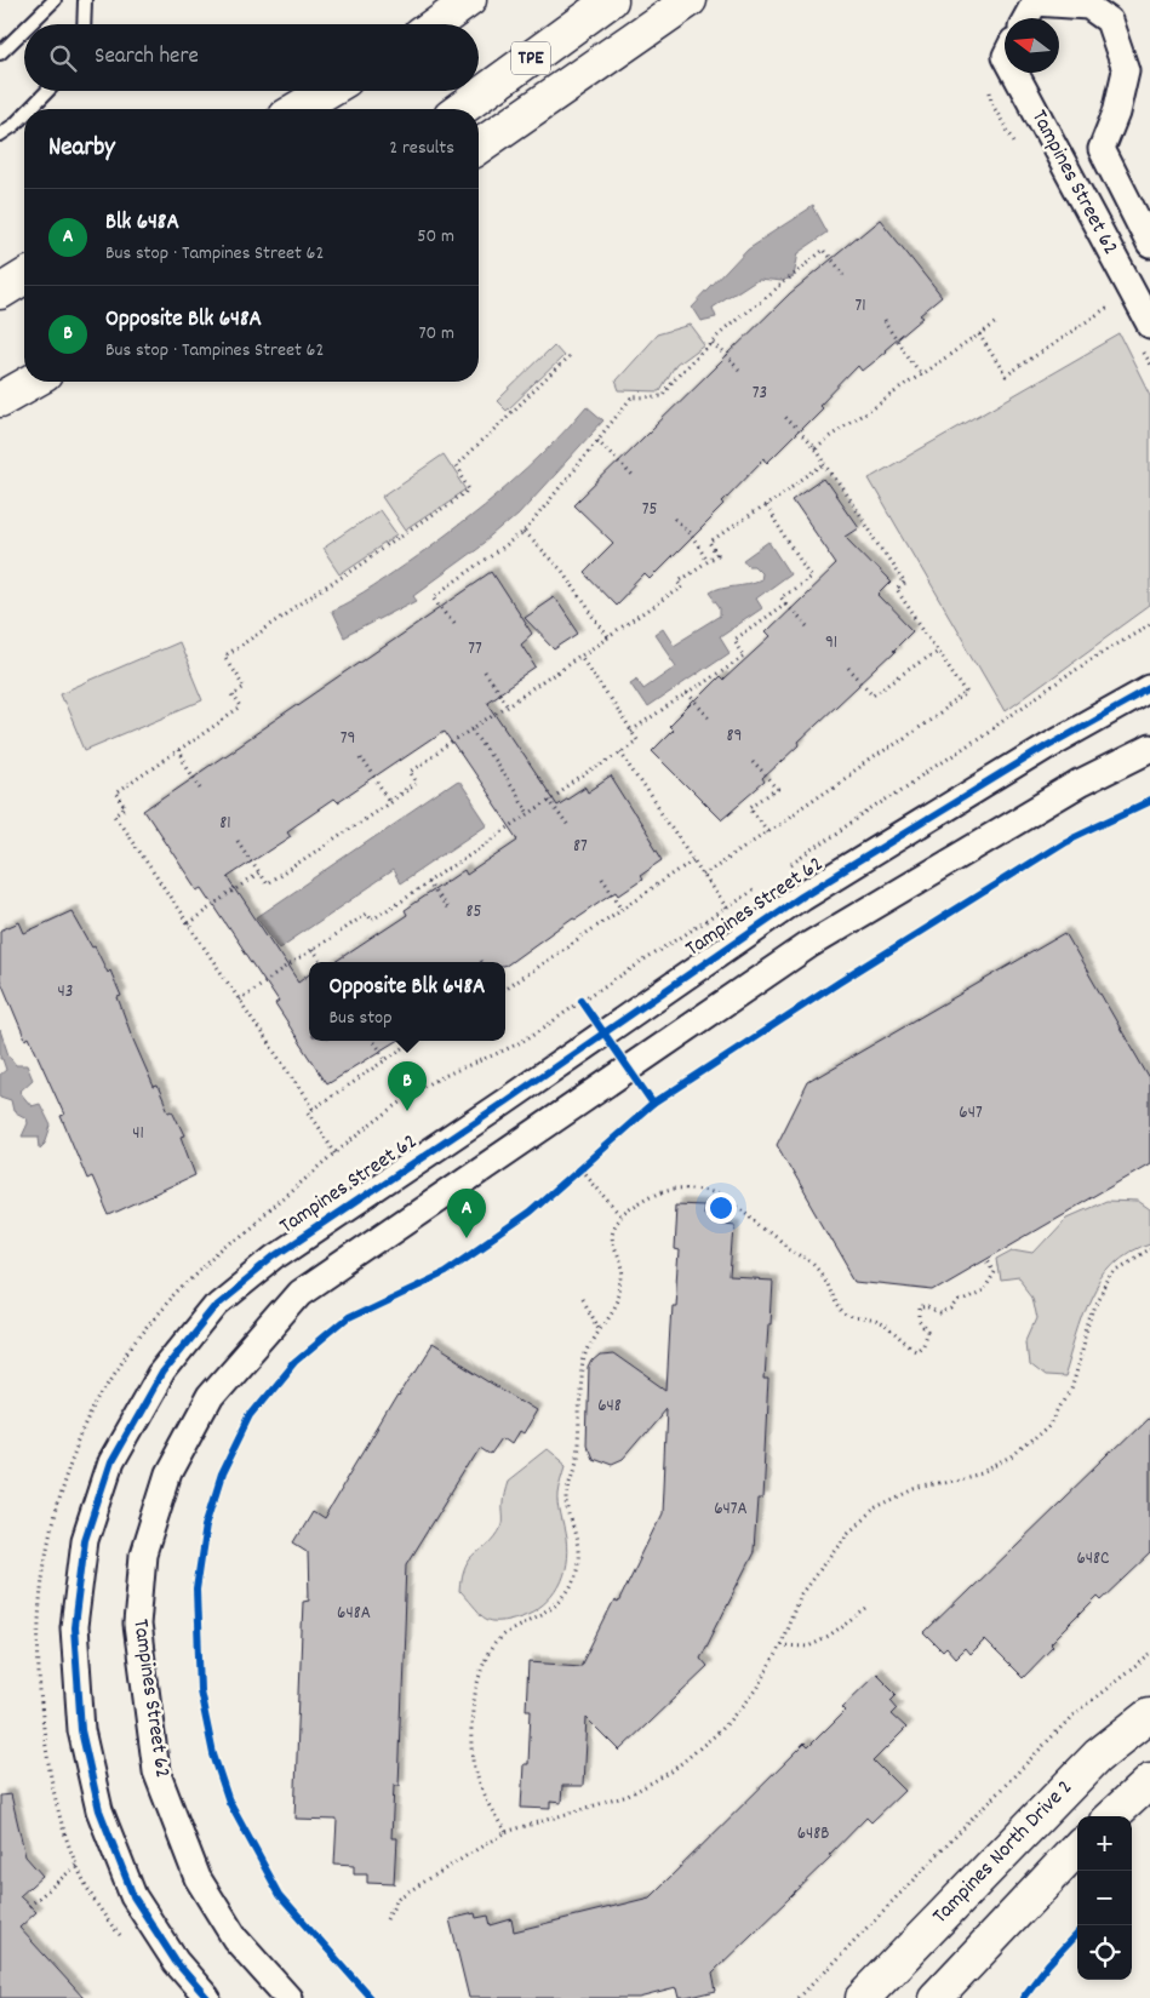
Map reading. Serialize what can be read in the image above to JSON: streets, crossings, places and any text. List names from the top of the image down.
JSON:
{
  "streets": {
    "main road": ["TPE", "Tampines North Drive 2"],
    "street": ["Tampines Street 62"]
  },
  "house_numbers": [
    "71",
    "73",
    "75",
    "91",
    "77",
    "89",
    "79",
    "81",
    "87",
    "85",
    "43",
    "647",
    "41",
    "648",
    "647A",
    "648C",
    "648A",
    "648B"
  ],
  "north": "left",
  "page": {
    "search": "Search here",
    "heading": ["Nearby", "2 results"],
    "list": [
      {
        "mark": "A",
        "name": "Blk 648A",
        "note": "Bus stop · Tampines Street 62",
        "value": "50 m"
      },
      {
        "mark": "B",
        "name": "Opposite Blk 648A",
        "note": "Bus stop · Tampines Street 62",
        "value": "70 m"
      }
    ],
    "popup": ["Opposite Blk 648A", "Bus stop"],
    "pins": ["B", "A"],
    "map_buttons": ["+", "−"]
  }
}
